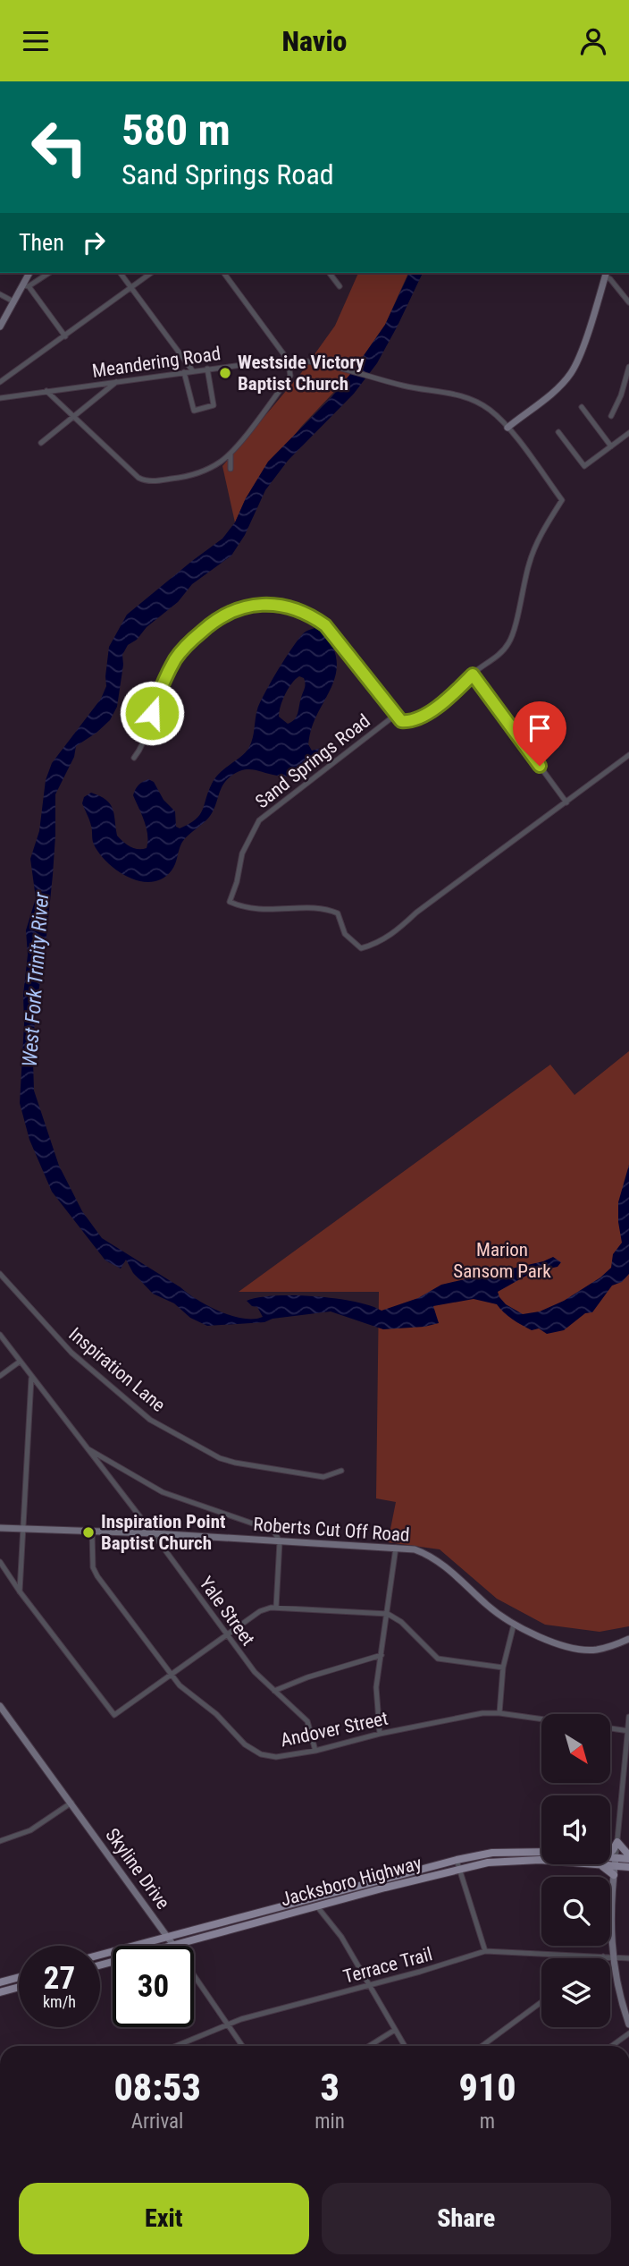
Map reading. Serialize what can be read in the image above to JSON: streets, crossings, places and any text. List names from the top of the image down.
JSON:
{
  "streets": {
    "main road": ["Jacksboro Highway"],
    "street": [
      "Meandering Road",
      "Sand Springs Road",
      "Inspiration Lane",
      "Roberts Cut Off Road",
      "Yale Street",
      "Andover Street",
      "Skyline Drive",
      "Terrace Trail"
    ]
  },
  "crossings": [
    ["Meandering Road", "Sand Springs Road"],
    ["Roberts Cut Off Road", "Yale Street"],
    ["Roberts Cut Off Road", "Andover Street"],
    ["Yale Street", "Andover Street"],
    ["Skyline Drive", "Jacksboro Highway"],
    ["Skyline Drive", "Terrace Trail"]
  ],
  "water": ["West Fork Trinity River"],
  "parks": ["Marion Sansom Park"],
  "places": ["Westside Victory Baptist Church", "Inspiration Point Baptist Church"],
  "north": "bottom right",
  "page": {
    "header": "Navio",
    "turn": ["580 m", "Sand Springs Road"],
    "then": "Then",
    "speed": "27 km/h",
    "limit": "30",
    "eta": [
      "08:53",
      "Arrival",
      "3",
      "min",
      "910",
      "m"
    ],
    "buttons": ["Exit", "Share"]
  }
}
